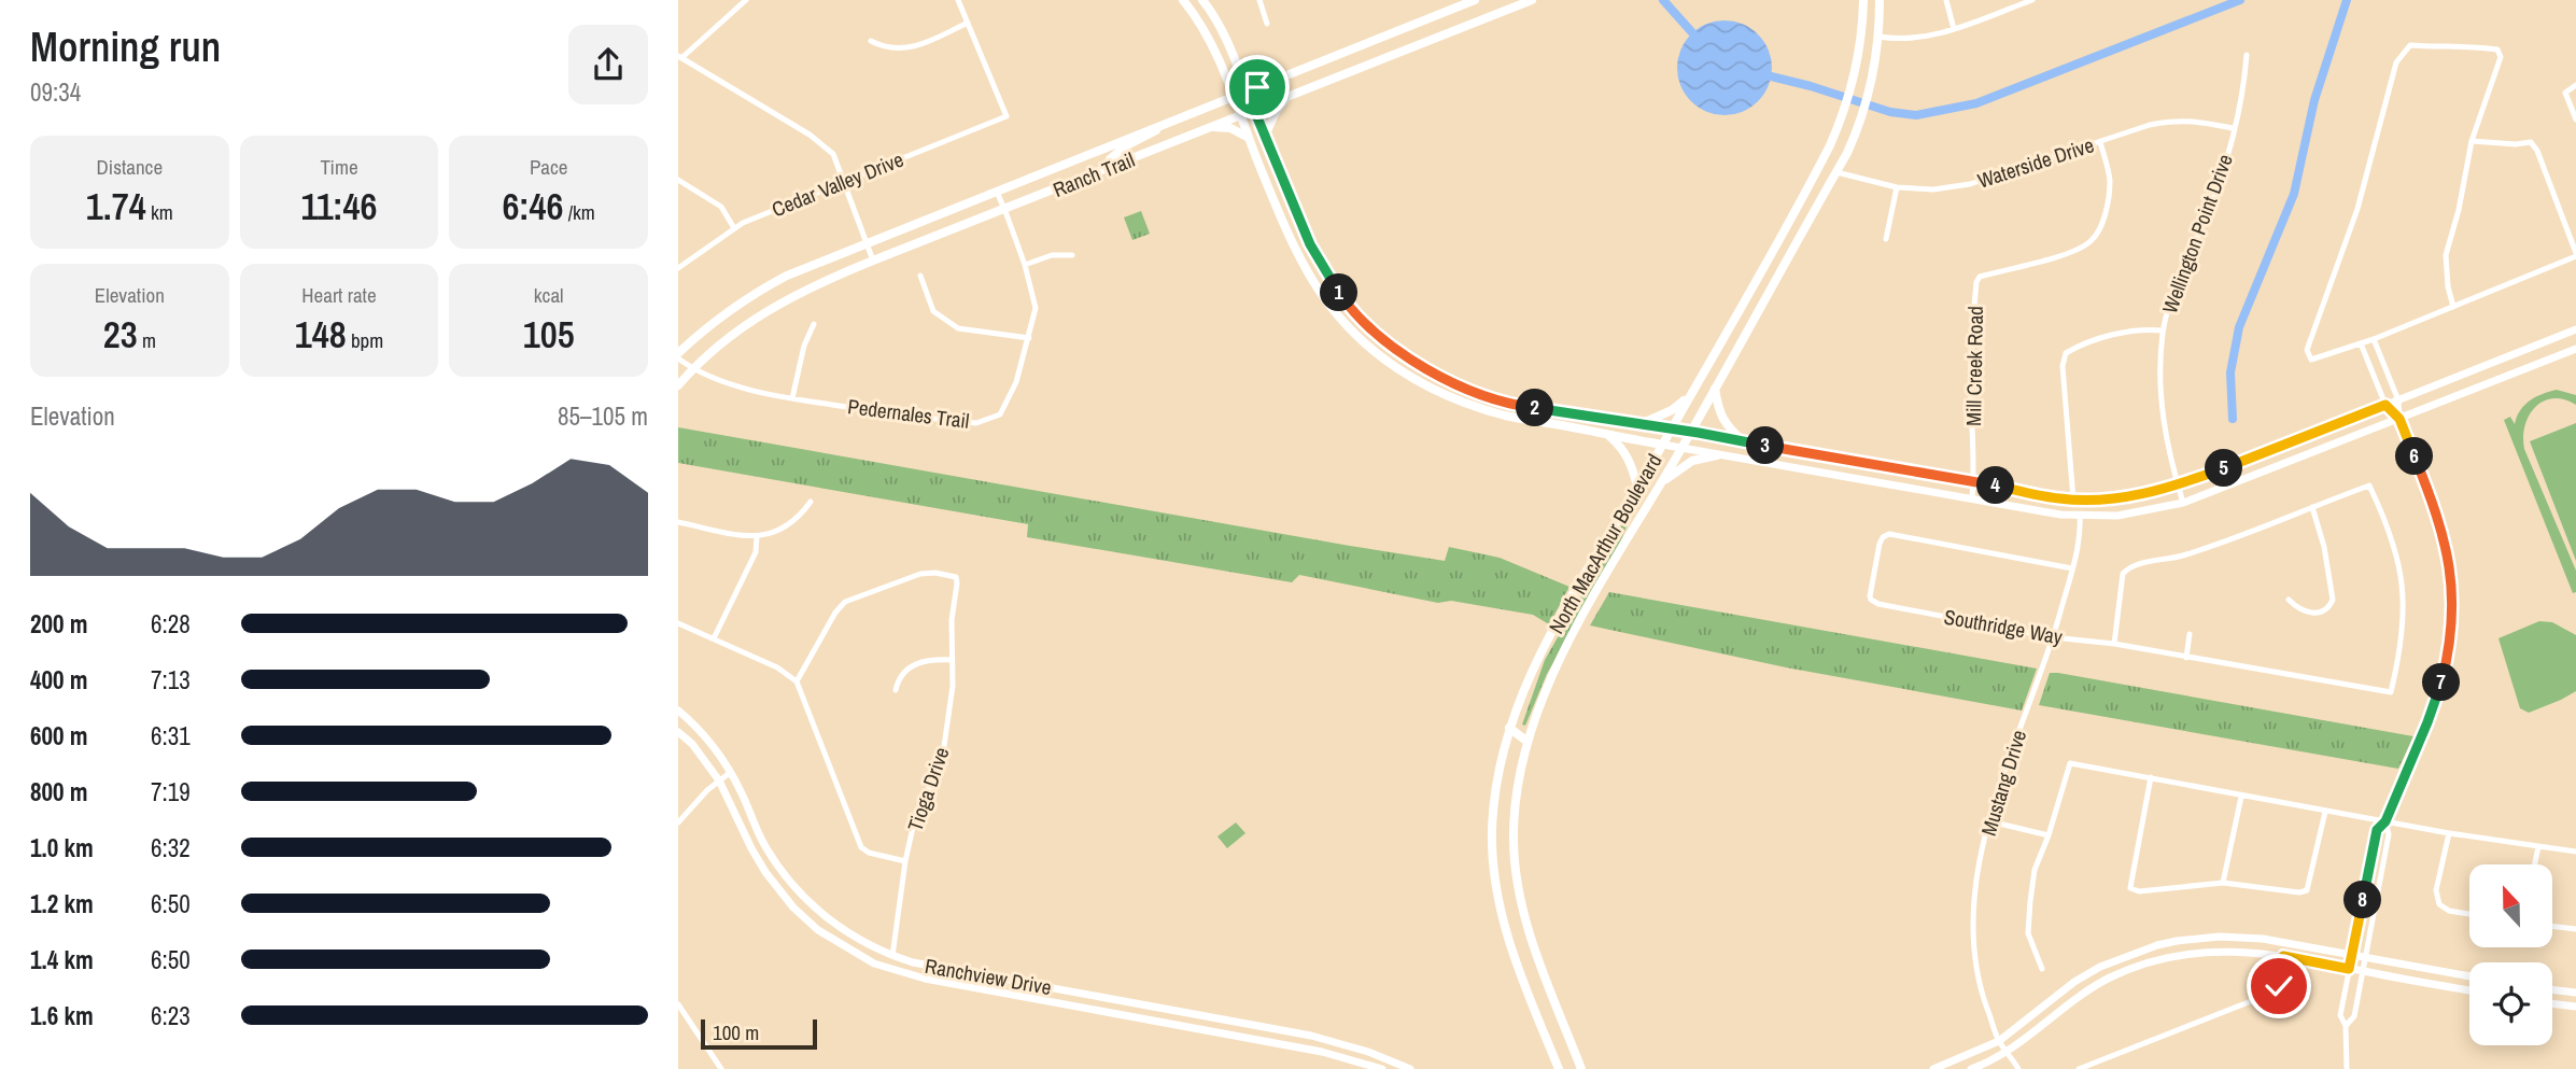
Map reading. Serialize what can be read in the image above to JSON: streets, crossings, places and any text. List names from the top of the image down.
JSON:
{
  "streets": {
    "main road": ["Ranch Trail", "North MacArthur Boulevard"],
    "street": [
      "Waterside Drive",
      "Cedar Valley Drive",
      "Wellington Point Drive",
      "Mill Creek Road",
      "Pedernales Trail",
      "Southridge Way",
      "Mustang Drive",
      "Tioga Drive",
      "Ranchview Drive"
    ]
  },
  "crossings": [
    ["Waterside Drive", "Wellington Point Drive"],
    ["Waterside Drive", "Mill Creek Road"],
    ["Waterside Drive", "North MacArthur Boulevard"],
    ["Ranch Trail", "Pedernales Trail"],
    ["Southridge Way", "Mustang Drive"],
    ["Tioga Drive", "Ranchview Drive"]
  ],
  "scale_bar": "100 m",
  "north": "top",
  "page": {
    "heading": ["Morning run", "09:34"],
    "stats": [
      ["Distance", "1.74 km"],
      ["Time", "11:46"],
      ["Pace", "6:46 /km"],
      ["Elevation", "23 m"],
      ["Heart rate", "148 bpm"],
      ["kcal", "105"]
    ],
    "pins": [
      "1",
      "2",
      "3",
      "6",
      "5",
      "4",
      "7",
      "8"
    ],
    "chart": ["Elevation", "85–105 m"],
    "list": [
      {
        "name": "200 m",
        "note": "6:28"
      },
      {
        "name": "400 m",
        "note": "7:13"
      },
      {
        "name": "600 m",
        "note": "6:31"
      },
      {
        "name": "800 m",
        "note": "7:19"
      },
      {
        "name": "1.0 km",
        "note": "6:32"
      },
      {
        "name": "1.2 km",
        "note": "6:50"
      },
      {
        "name": "1.4 km",
        "note": "6:50"
      },
      {
        "name": "1.6 km",
        "note": "6:23"
      }
    ],
    "scale": "100 m"
  }
}
